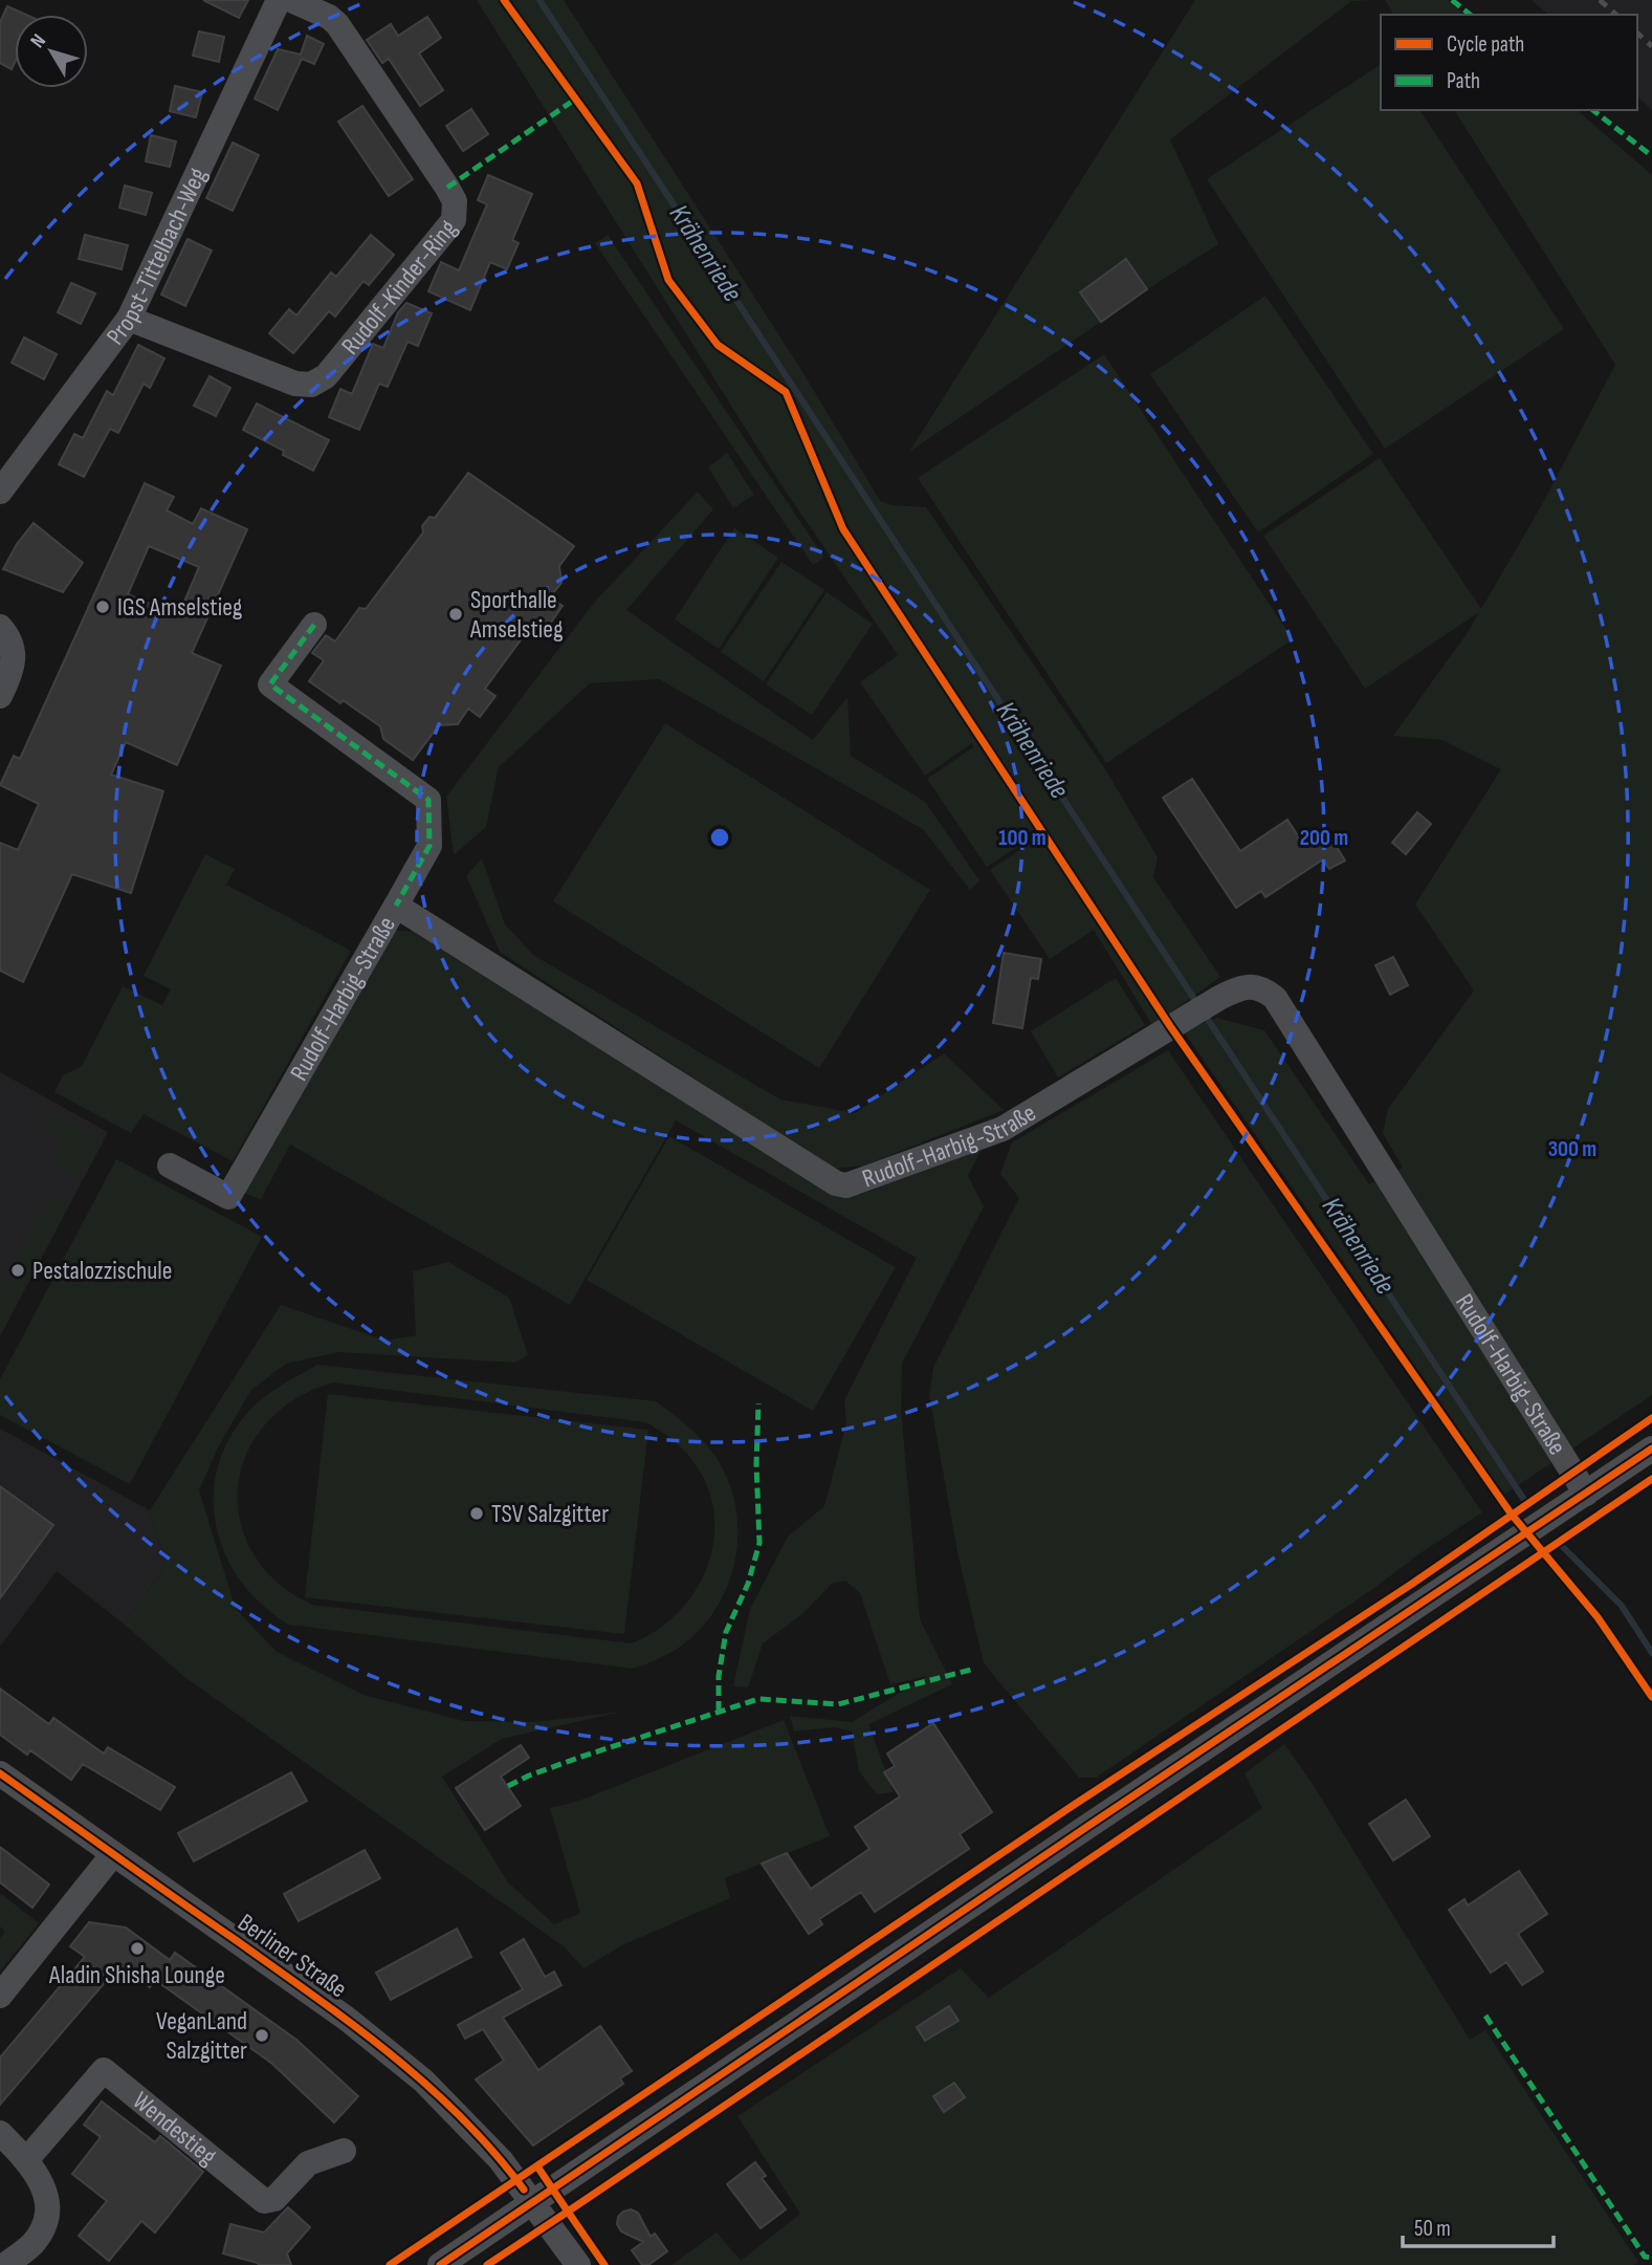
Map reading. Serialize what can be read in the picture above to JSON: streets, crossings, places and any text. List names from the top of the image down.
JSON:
{
  "streets": {
    "street": [
      "Propst-Tittelbach-Weg",
      "Rudolf-Kinder-Ring",
      "Rudolf-Harbig-Straße",
      "Berliner Straße",
      "Wendestieg"
    ]
  },
  "crossings": [
    ["Propst-Tittelbach-Weg", "Rudolf-Kinder-Ring"]
  ],
  "water": ["Krähenriede"],
  "places": [
    "IGS Amselstieg",
    "Sporthalle Amselstieg",
    "Pestalozzischule",
    "TSV Salzgitter",
    "Aladin Shisha Lounge",
    "VeganLand Salzgitter"
  ],
  "legend": ["Cycle path", "Path"],
  "scale_bar": "50 m",
  "north": "top left",
  "rings": ["100 m", "200 m", "300 m"]
}
